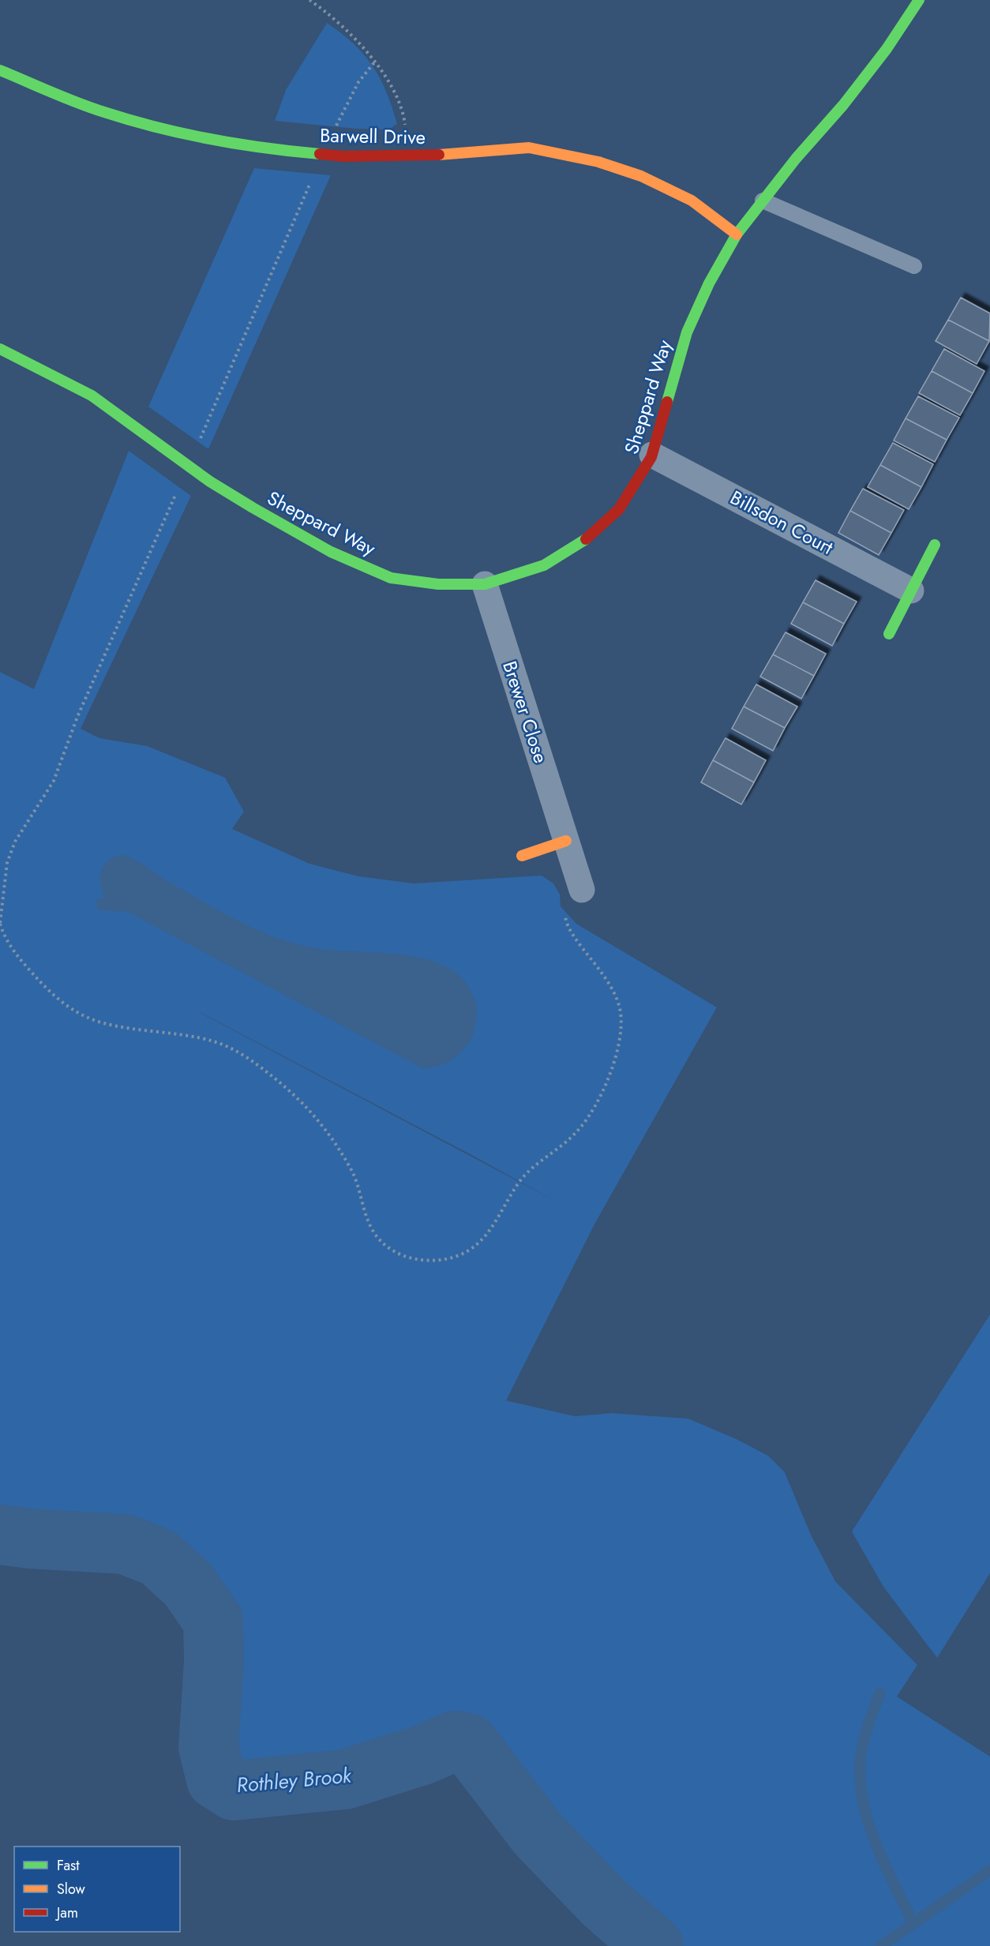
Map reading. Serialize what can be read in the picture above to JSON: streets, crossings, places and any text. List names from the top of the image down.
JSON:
{
  "streets": {
    "street": [
      "Barwell Drive",
      "Sheppard Way",
      "Billsdon Court",
      "Brewer Close"
    ]
  },
  "crossings": [
    ["Barwell Drive", "Sheppard Way"],
    ["Sheppard Way", "Billsdon Court"],
    ["Sheppard Way", "Brewer Close"]
  ],
  "water": ["Rothley Brook"],
  "legend": ["Fast", "Slow", "Jam"]
}
